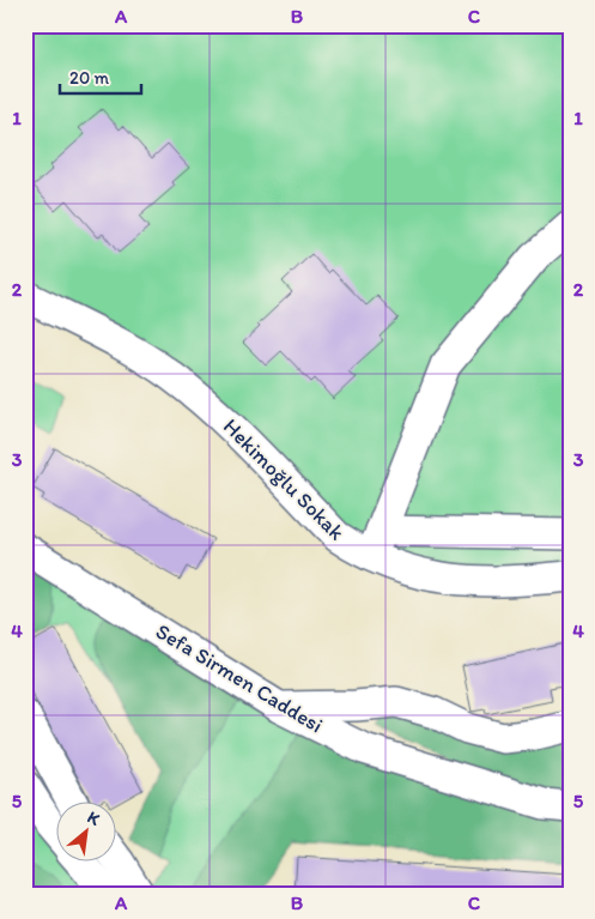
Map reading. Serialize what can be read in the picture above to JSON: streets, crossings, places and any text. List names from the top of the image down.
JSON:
{
  "streets": {
    "street": ["Hekimoğlu Sokak", "Sefa Sirmen Caddesi"]
  },
  "scale_bar": "20 m",
  "north": "top right",
  "grid": {
    "columns": ["A", "B", "C"],
    "rows": [
      "1",
      "2",
      "3",
      "4",
      "5"
    ]
  }
}
